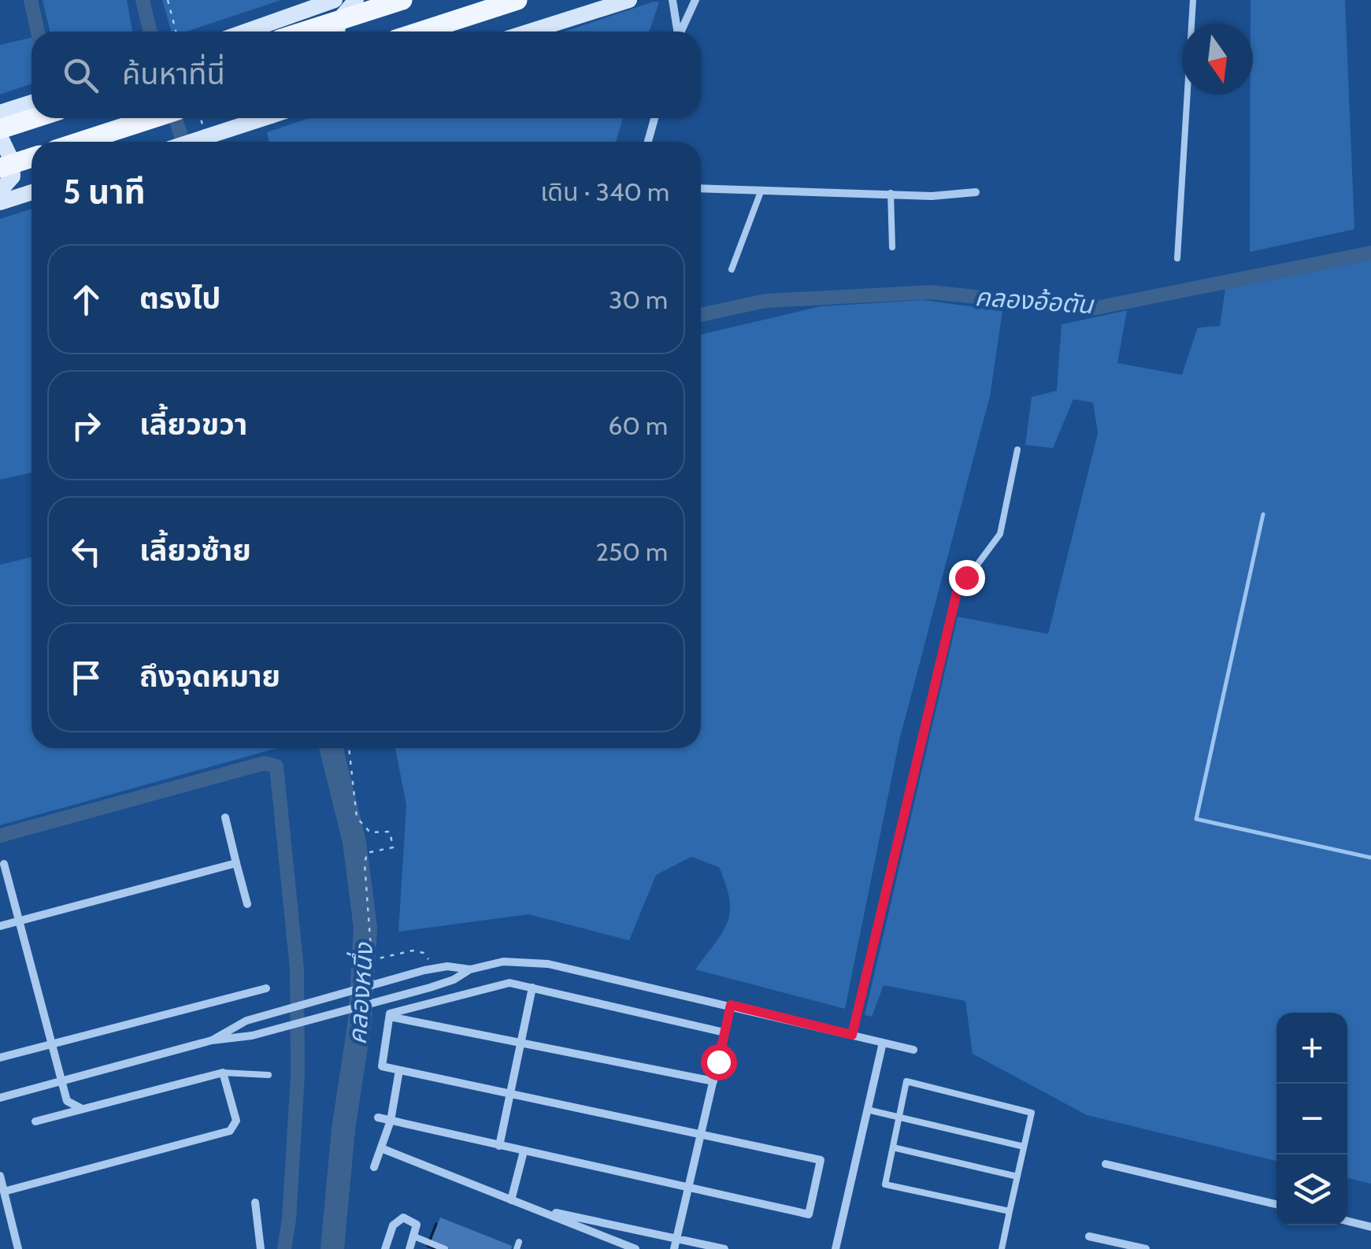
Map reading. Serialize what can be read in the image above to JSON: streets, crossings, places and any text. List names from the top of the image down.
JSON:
{
  "water": ["คลองอ้อตัน", "คลองหนึ่ง"],
  "north": "bottom",
  "page": {
    "search": "ค้นหาที่นี่",
    "heading": ["5 นาที", "เดิน · 340 m"],
    "list": [
      ["ตรงไป", "30 m"],
      ["เลี้ยวขวา", "60 m"],
      ["เลี้ยวซ้าย", "250 m"],
      "ถึงจุดหมาย"
    ],
    "map_buttons": ["+", "−"]
  }
}
